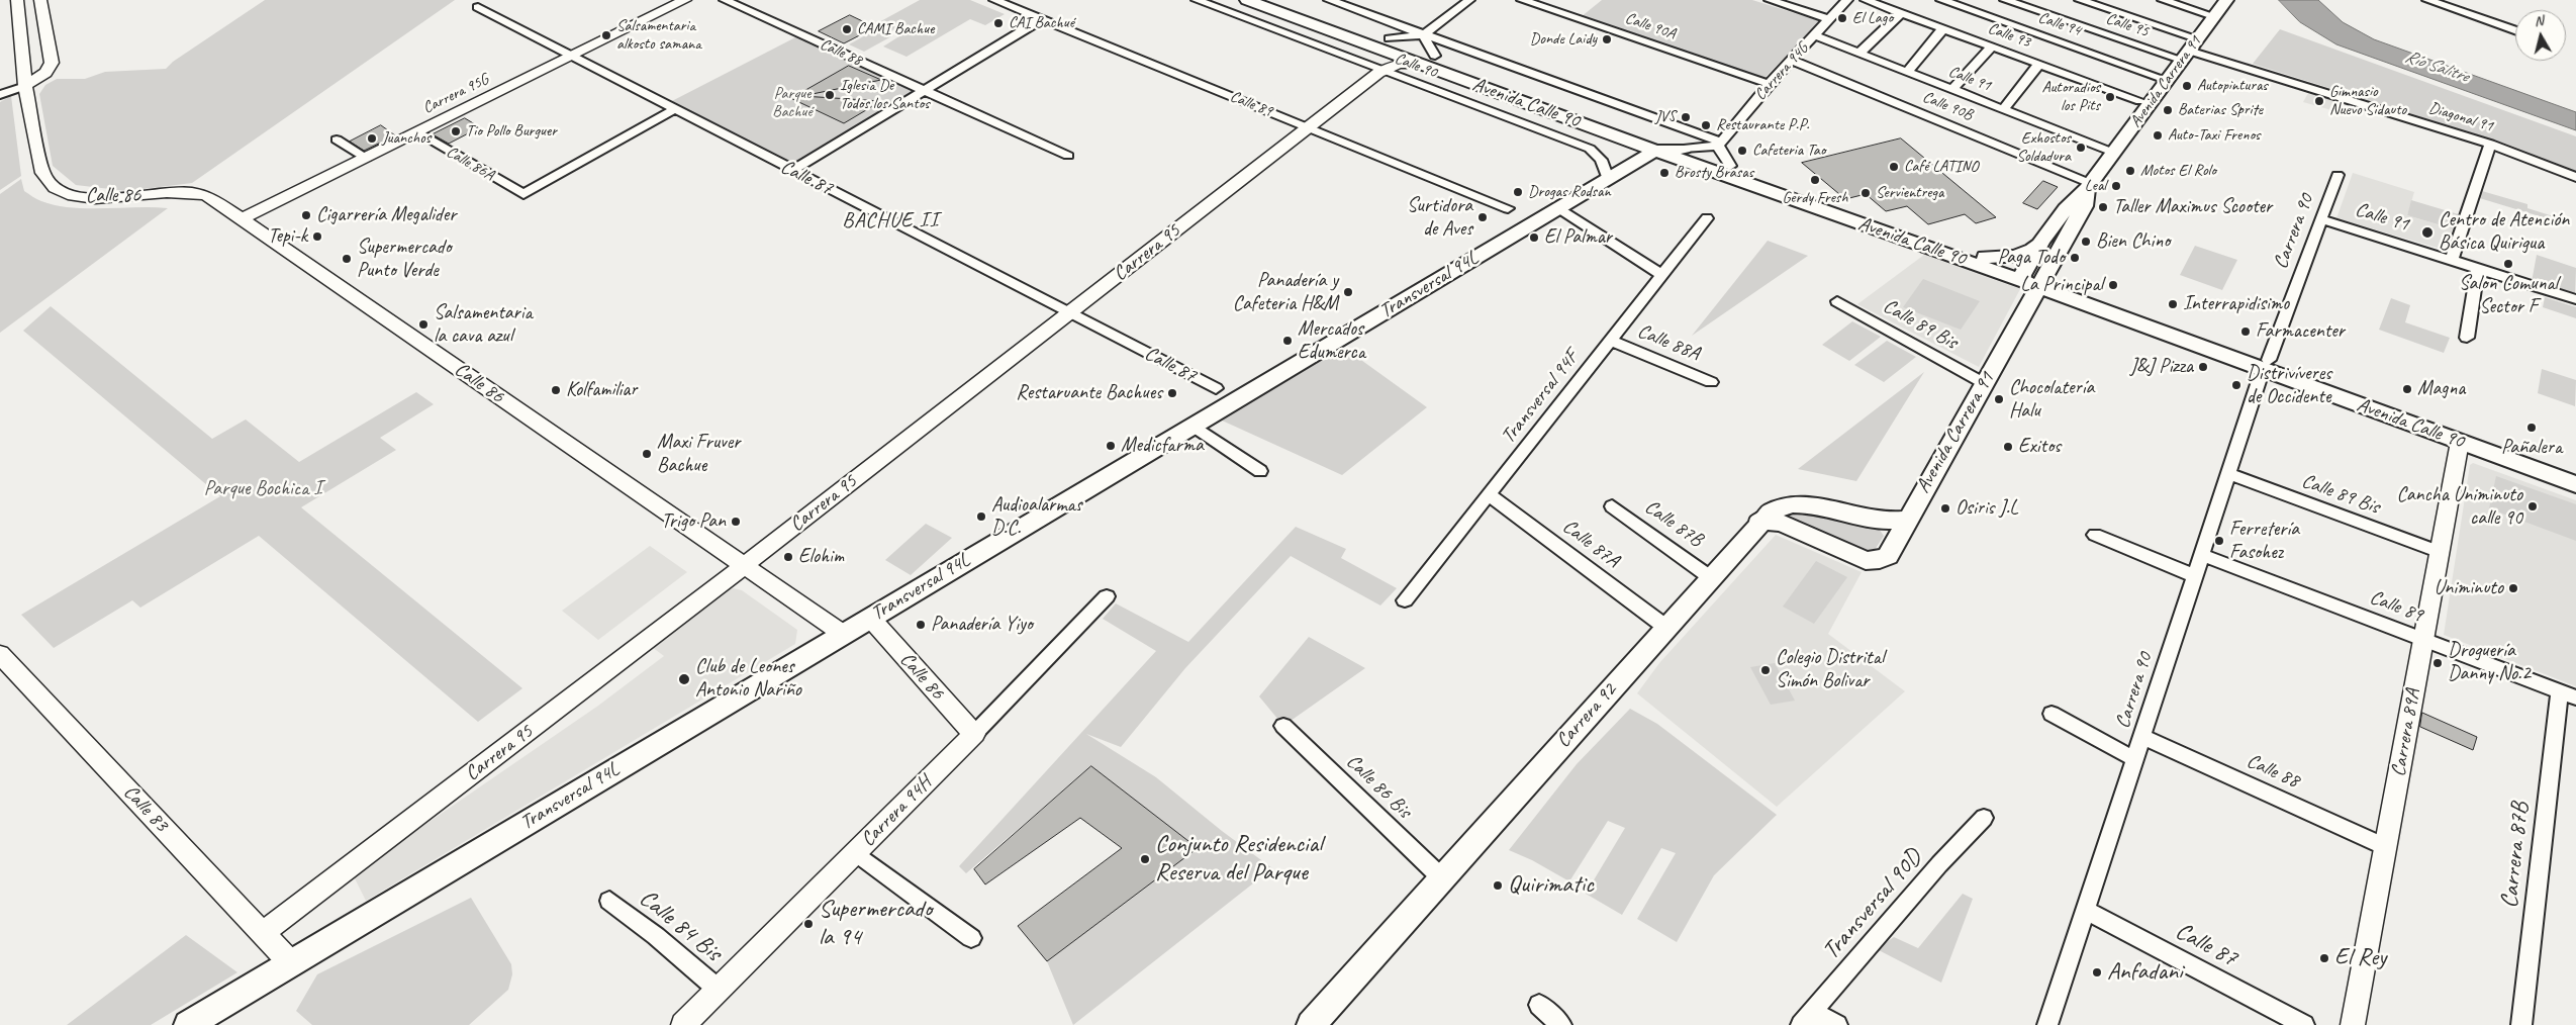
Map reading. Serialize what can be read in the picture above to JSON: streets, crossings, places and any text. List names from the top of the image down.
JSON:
{
  "streets": {
    "main road": [
      "Avenida Carrera 91",
      "Avenida Calle 90",
      "Transversal 94L",
      "Carrera 92"
    ],
    "street": [
      "Calle 94",
      "Calle 95",
      "Calle 90A",
      "Calle 93",
      "Calle 88",
      "Calle 90",
      "Carrera 94G",
      "Calle 91",
      "Carrera 95G",
      "Calle 89",
      "Calle 90B",
      "Diagonal 91",
      "Calle 86A",
      "Calle 87",
      "Calle 86",
      "Carrera 90",
      "Carrera 95",
      "Calle 89 Bis",
      "Calle 88A",
      "Transversal 94F",
      "Calle 87B",
      "Calle 87A",
      "Carrera 89A",
      "Calle 86 Bis",
      "Calle 83",
      "Carrera 94H",
      "Carrera 87B",
      "Transversal 90D",
      "Calle 84 Bis"
    ]
  },
  "crossings": [
    ["Calle 94", "Avenida Carrera 91"],
    ["Calle 95", "Avenida Carrera 91"],
    ["Calle 95", "Diagonal 91"],
    ["Calle 90A", "Carrera 94G"],
    ["Calle 88", "Carrera 90"],
    ["Calle 88", "Carrera 89A"],
    ["Calle 90", "Carrera 94G"],
    ["Calle 90", "Carrera 95"],
    ["Calle 90", "Transversal 94L"],
    ["Carrera 94G", "Calle 91"],
    ["Carrera 94G", "Calle 90B"],
    ["Calle 91", "Avenida Carrera 91"],
    ["Calle 91", "Carrera 90"],
    ["Avenida Carrera 91", "Avenida Calle 90"],
    ["Avenida Carrera 91", "Calle 90B"],
    ["Avenida Carrera 91", "Diagonal 91"],
    ["Avenida Carrera 91", "Calle 89 Bis"],
    ["Avenida Carrera 91", "Carrera 92"],
    ["Carrera 95G", "Calle 86A"],
    ["Carrera 95G", "Calle 87"],
    ["Carrera 95G", "Calle 86"],
    ["Avenida Calle 90", "Carrera 90"],
    ["Avenida Calle 90", "Carrera 95"],
    ["Avenida Calle 90", "Transversal 94L"],
    ["Avenida Calle 90", "Carrera 89A"],
    ["Calle 89", "Carrera 90"],
    ["Calle 89", "Carrera 95"],
    ["Calle 89", "Carrera 89A"],
    ["Calle 89", "Carrera 87B"],
    ["Calle 86A", "Calle 87"],
    ["Calle 87", "Carrera 90"],
    ["Calle 87", "Carrera 95"],
    ["Calle 86", "Carrera 95"],
    ["Calle 86", "Transversal 94L"],
    ["Calle 86", "Carrera 94H"],
    ["Carrera 90", "Calle 89 Bis"],
    ["Carrera 95", "Calle 83"],
    ["Transversal 94L", "Calle 83"],
    ["Calle 89 Bis", "Carrera 89A"],
    ["Calle 88A", "Transversal 94F"],
    ["Transversal 94F", "Calle 87A"],
    ["Calle 87B", "Carrera 92"],
    ["Calle 87A", "Carrera 92"],
    ["Carrera 92", "Calle 86 Bis"],
    ["Carrera 94H", "Calle 84 Bis"]
  ],
  "districts": ["BACHUE II"],
  "water": ["Río Salitre"],
  "parks": ["Parque Bachué", "Parque Bochica I"],
  "places": [
    "El Lago",
    "CAI Bachué",
    "CAMI Bachue",
    "Salsamentaria alkosto samana",
    "Donde Laidy",
    "Autopinturas",
    "Iglesia De Todos los Santos",
    "Autoradios los Pits",
    "Gimnasio Nuevo Sidauto",
    "Baterias Sprite",
    "JVS",
    "Restaurante P.P.",
    "Tio Pollo Burguer",
    "Auto-Taxi Frenos",
    "Juanchos",
    "Exhostos Soldadura",
    "Cafeteria Tao",
    "Café LATINO",
    "Motos El Rolo",
    "Brosty Brasas",
    "Gerdy Fresh",
    "Leal",
    "Drogas Rodsan",
    "Servientrega",
    "Taller Maximus Scooter",
    "Cigarrería Megalider",
    "Surtidora de Aves",
    "Centro de Atención Básica Quirigua",
    "Tepi-k",
    "El Palmar",
    "Bien Chino",
    "Paga Todo",
    "Supermercado Punto Verde",
    "Salon Comunal Sector F",
    "La Principal",
    "Panadería y Cafeteria H&M",
    "Interrapidisimo",
    "Salsamentaria la cava azul",
    "Farmacenter",
    "Mercados Edumerca",
    "J&J Pizza",
    "Distrivíveres de Occidente",
    "Magna",
    "Kolfamiliar",
    "Restaruante Bachues",
    "Chocolatería Halu",
    "Pañalera",
    "Medicfarma",
    "Exitos",
    "Maxi Fruver Bachue",
    "Cancha Uniminuto calle 90",
    "Osiris J.L",
    "Audioalarmas D.C.",
    "Trigo Pan",
    "Ferretería Fasohez",
    "Elohim",
    "Uniminuto",
    "Panadería Yiyo",
    "Droguería Danny No.2",
    "Colegio Distrital Simón Bolivar",
    "Club de Leones Antonio Nariño",
    "Conjunto Residencial Reserva del Parque",
    "Quirimatic",
    "Supermercado la 94",
    "El Rey",
    "Anfadani"
  ],
  "north": "top"
}
